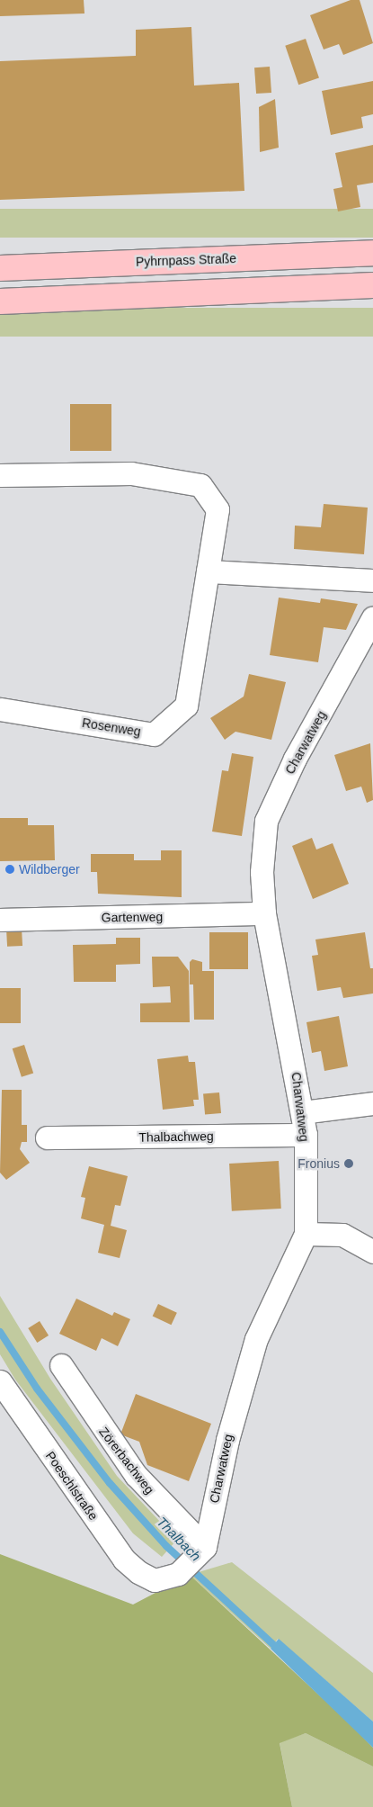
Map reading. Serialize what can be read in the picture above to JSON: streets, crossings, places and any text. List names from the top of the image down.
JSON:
{
  "streets": {
    "main road": ["Pyhrnpass Straße"],
    "street": [
      "Rosenweg",
      "Charwatweg",
      "Gartenweg",
      "Thalbachweg",
      "Zörerbachweg",
      "Poeschlstraße"
    ]
  },
  "crossings": [
    ["Charwatweg", "Gartenweg"],
    ["Charwatweg", "Thalbachweg"],
    ["Charwatweg", "Zörerbachweg"],
    ["Charwatweg", "Poeschlstraße"],
    ["Zörerbachweg", "Poeschlstraße"]
  ],
  "water": ["Thalbach"],
  "places": ["Wildberger", "Fronius"]
}
